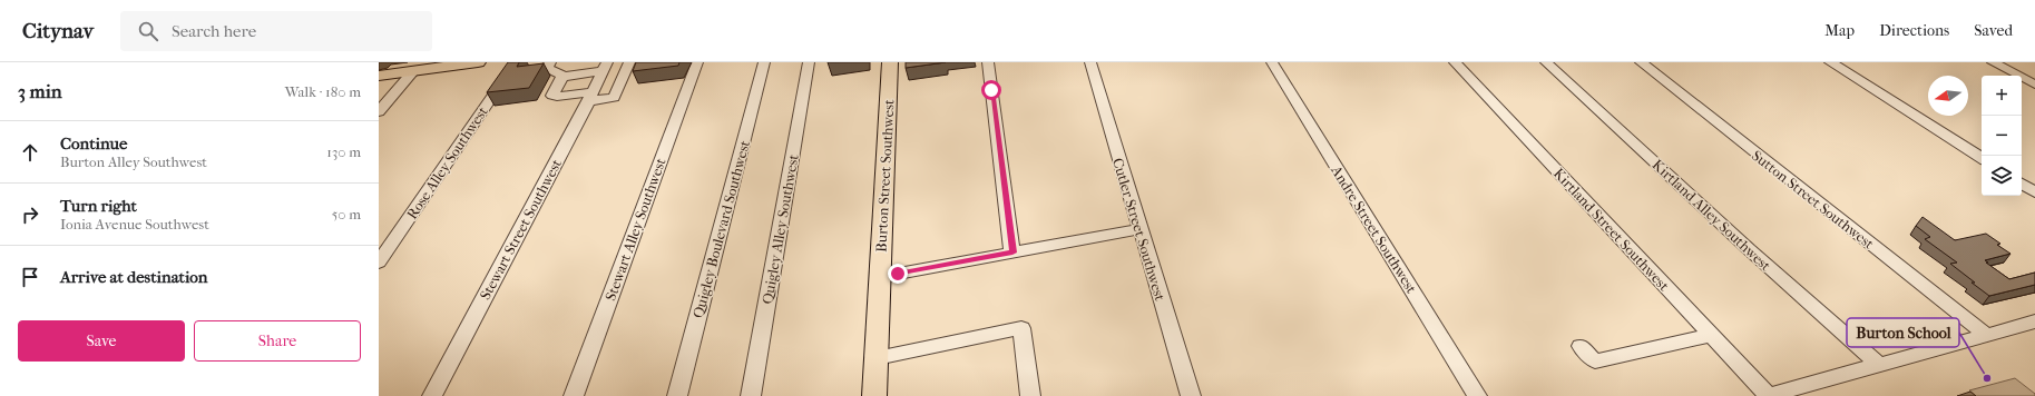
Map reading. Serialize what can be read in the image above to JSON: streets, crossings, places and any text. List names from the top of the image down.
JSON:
{
  "streets": {
    "main road": ["Burton Street Southwest"],
    "street": [
      "Rose Alley Southwest",
      "Sutton Street Southwest",
      "Kirtland Alley Southwest",
      "Stewart Street Southwest",
      "Stewart Alley Southwest",
      "Quigley Boulevard Southwest",
      "Quigley Alley Southwest",
      "Cutler Street Southwest",
      "Andre Street Southwest",
      "Kirtland Street Southwest"
    ]
  },
  "places": ["Burton School"],
  "north": "left",
  "page": {
    "header": "Citynav",
    "search": "Search here",
    "nav": ["Map", "Directions", "Saved"],
    "heading": ["3 min", "Walk · 180 m"],
    "map_buttons": ["+", "−"],
    "list": [
      ["Continue", "Burton Alley Southwest", "130 m"],
      ["Turn right", "Ionia Avenue Southwest", "50 m"],
      "Arrive at destination"
    ],
    "buttons": ["Save", "Share"]
  }
}
